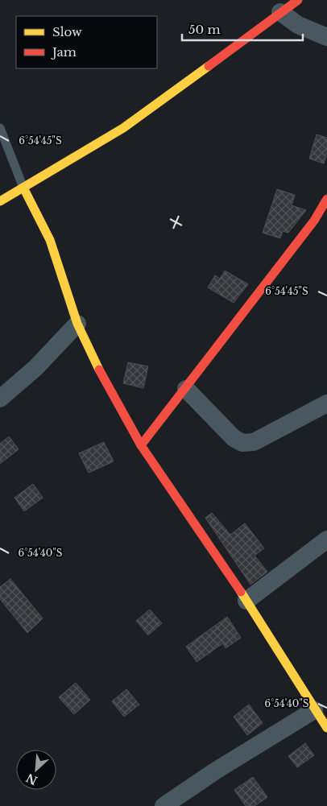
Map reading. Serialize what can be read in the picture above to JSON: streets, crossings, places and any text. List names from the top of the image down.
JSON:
{
  "legend": ["Slow", "Jam"],
  "scale_bar": "50 m",
  "north": "bottom left",
  "coordinates": ["6°54'45\"S", "6°54'40\"S"]
}
